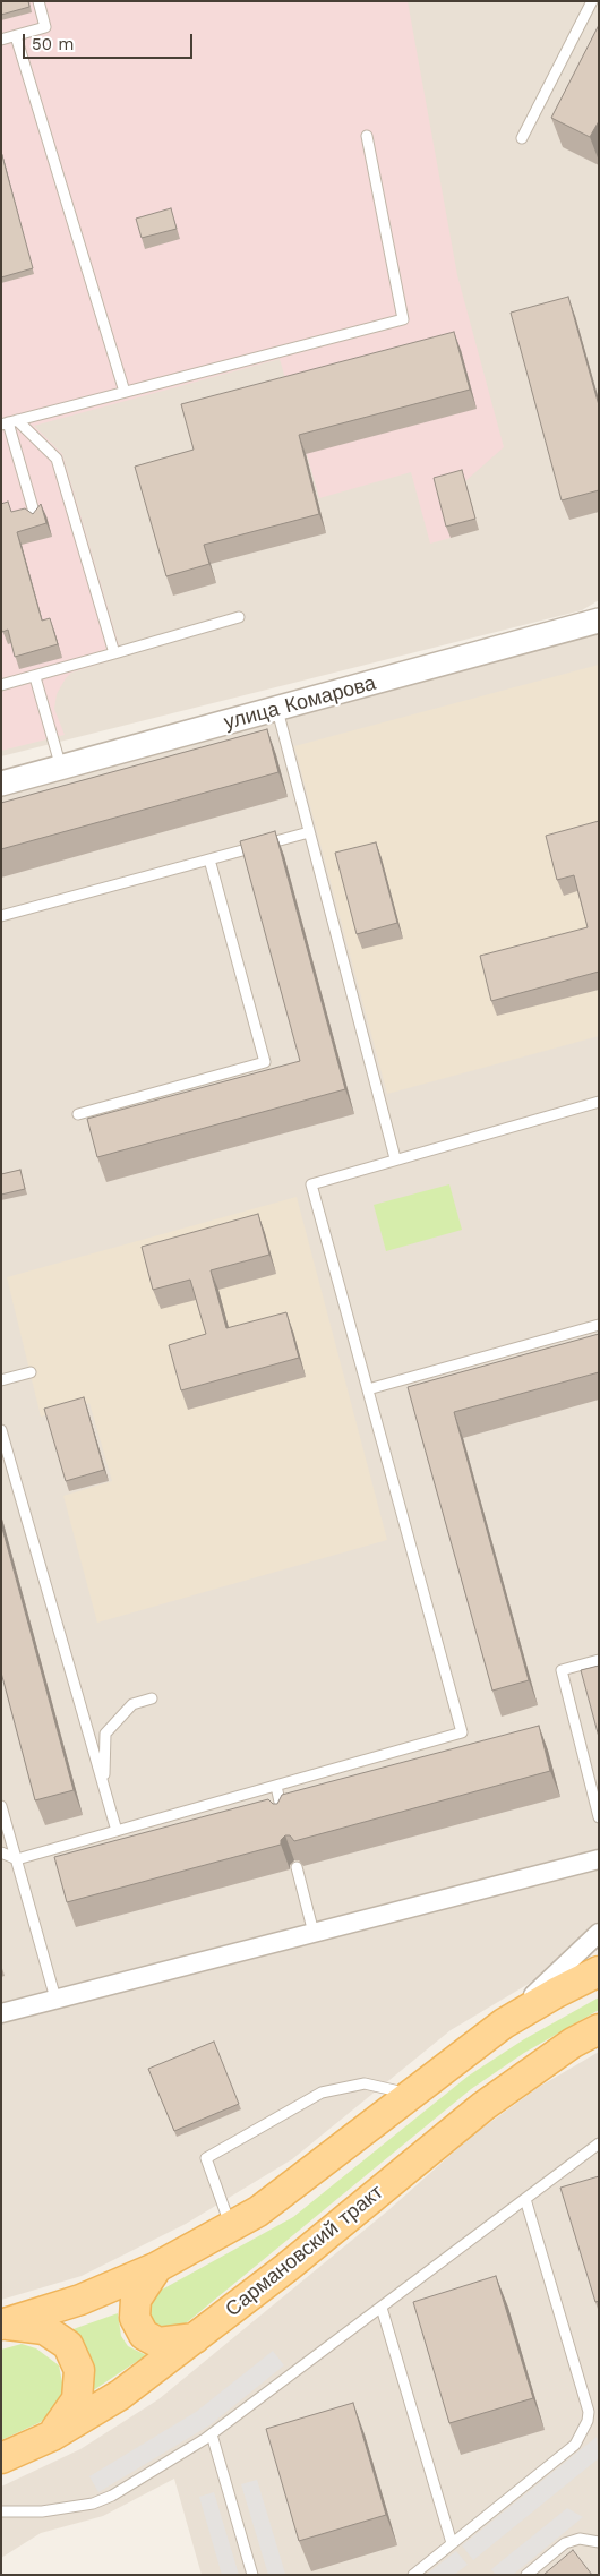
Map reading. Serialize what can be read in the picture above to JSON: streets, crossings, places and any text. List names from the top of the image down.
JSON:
{
  "streets": {
    "main road": ["Сармановский тракт"],
    "street": ["улица Комарова"]
  },
  "scale_bar": "50 m"
}
